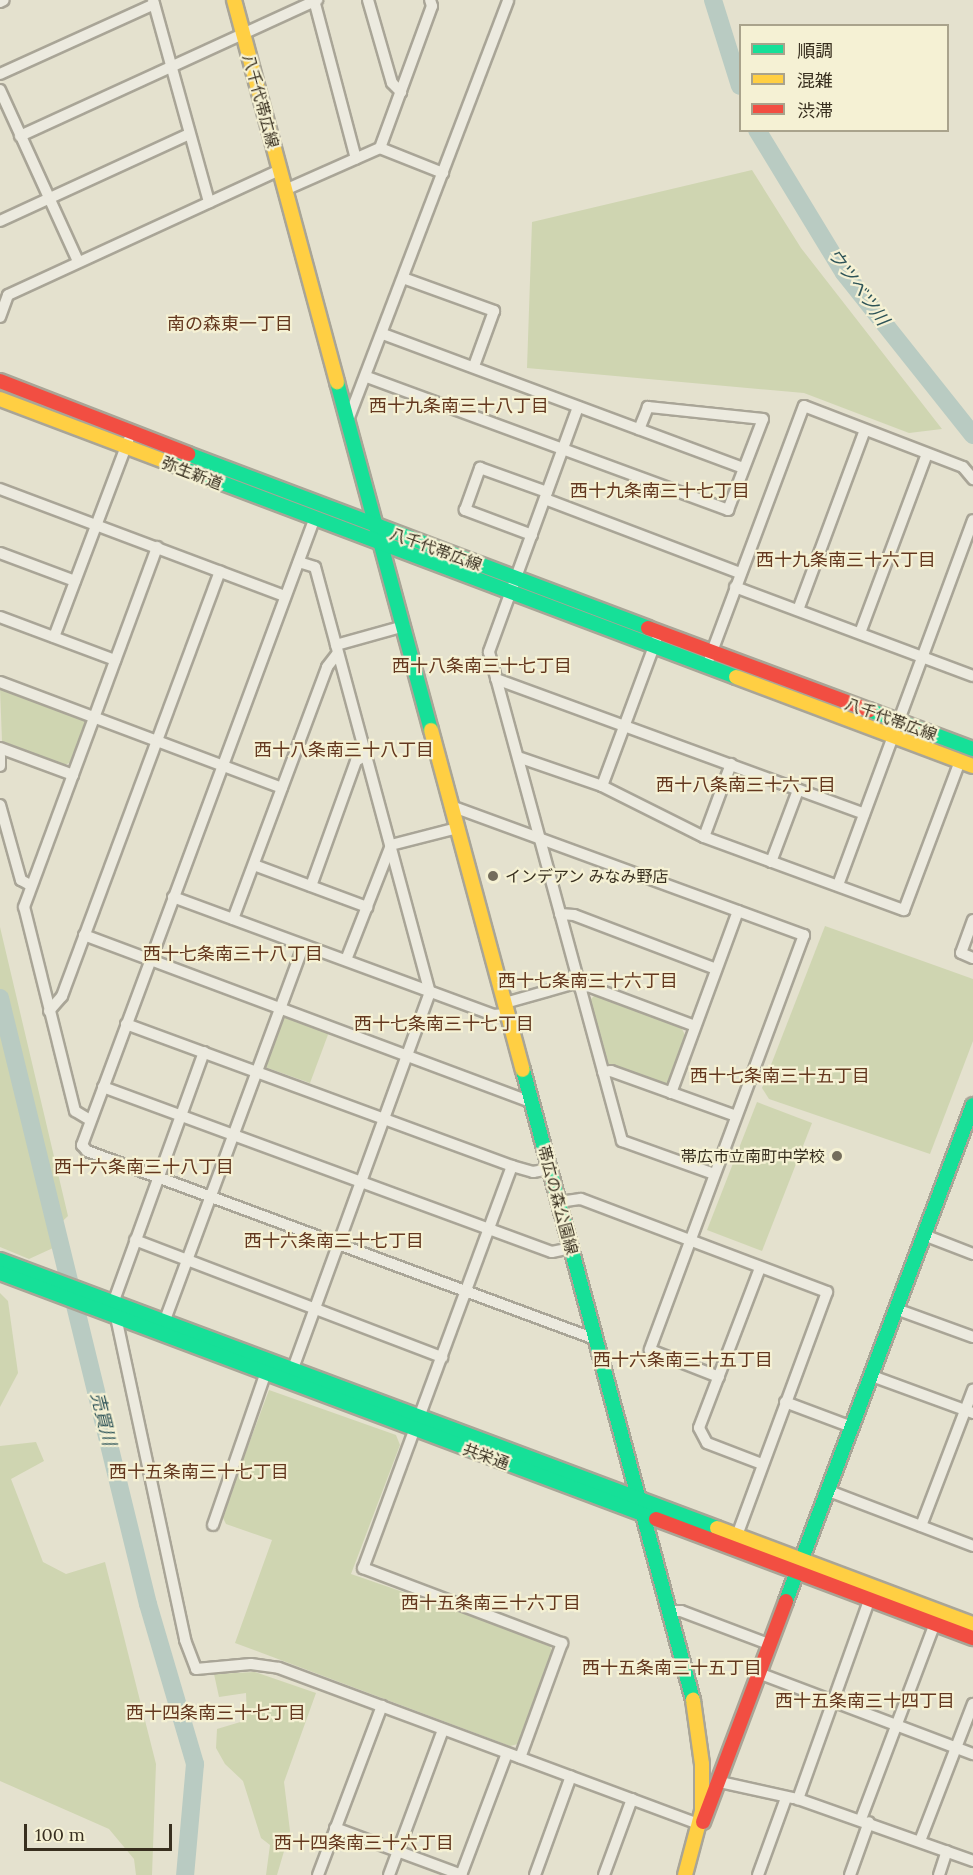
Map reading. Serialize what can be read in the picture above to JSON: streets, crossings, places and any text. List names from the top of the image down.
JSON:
{
  "streets": {
    "main road": [
      "八千代帯広線",
      "弥生新道",
      "帯広の森公園線",
      "共栄通"
    ]
  },
  "crossings": [
    ["八千代帯広線", "弥生新道"],
    ["八千代帯広線", "帯広の森公園線"],
    ["弥生新道", "帯広の森公園線"],
    ["帯広の森公園線", "共栄通"]
  ],
  "districts": [
    "南の森東一丁目",
    "西十九条南三十八丁目",
    "西十九条南三十七丁目",
    "西十九条南三十六丁目",
    "西十八条南三十七丁目",
    "西十八条南三十八丁目",
    "西十八条南三十六丁目",
    "西十七条南三十八丁目",
    "西十七条南三十六丁目",
    "西十七条南三十七丁目",
    "西十七条南三十五丁目",
    "西十六条南三十八丁目",
    "西十六条南三十七丁目",
    "西十六条南三十五丁目",
    "西十五条南三十七丁目",
    "西十五条南三十六丁目",
    "西十五条南三十五丁目",
    "西十五条南三十四丁目",
    "西十四条南三十七丁目",
    "西十四条南三十六丁目"
  ],
  "water": ["ウツベツ川", "売買川"],
  "places": ["インデアン みなみ野店", "帯広市立南町中学校"],
  "legend": ["順調", "混雑", "渋滞"],
  "scale_bar": "100 m"
}
